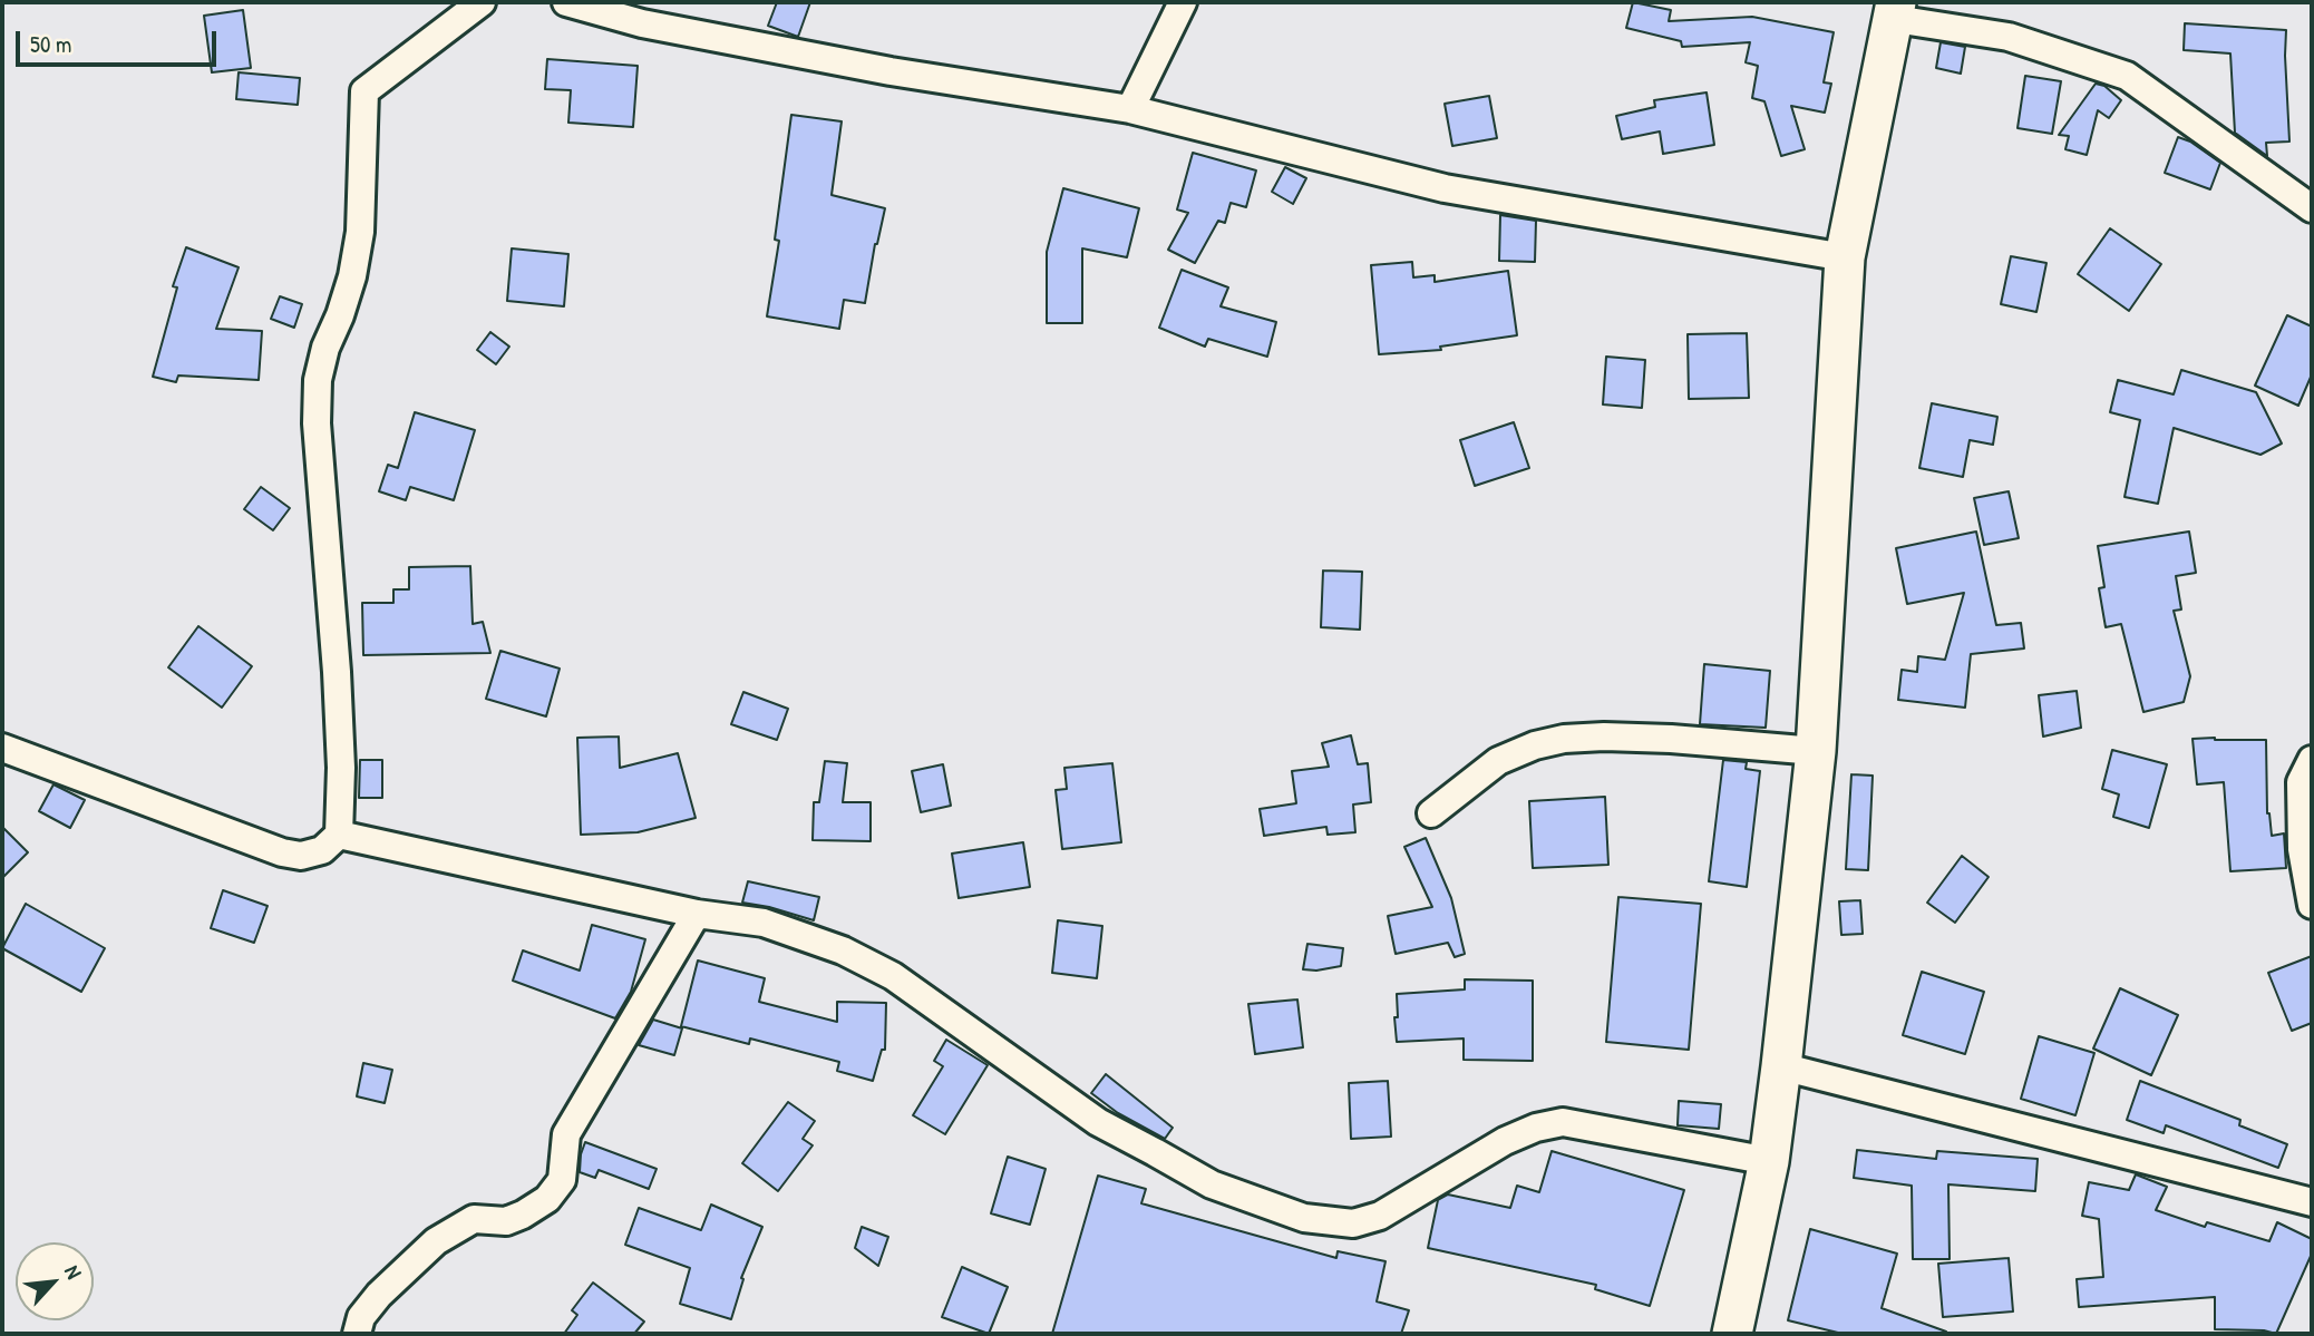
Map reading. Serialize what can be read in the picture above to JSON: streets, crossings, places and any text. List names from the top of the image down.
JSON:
{
  "scale_bar": "50 m",
  "north": "top right"
}
